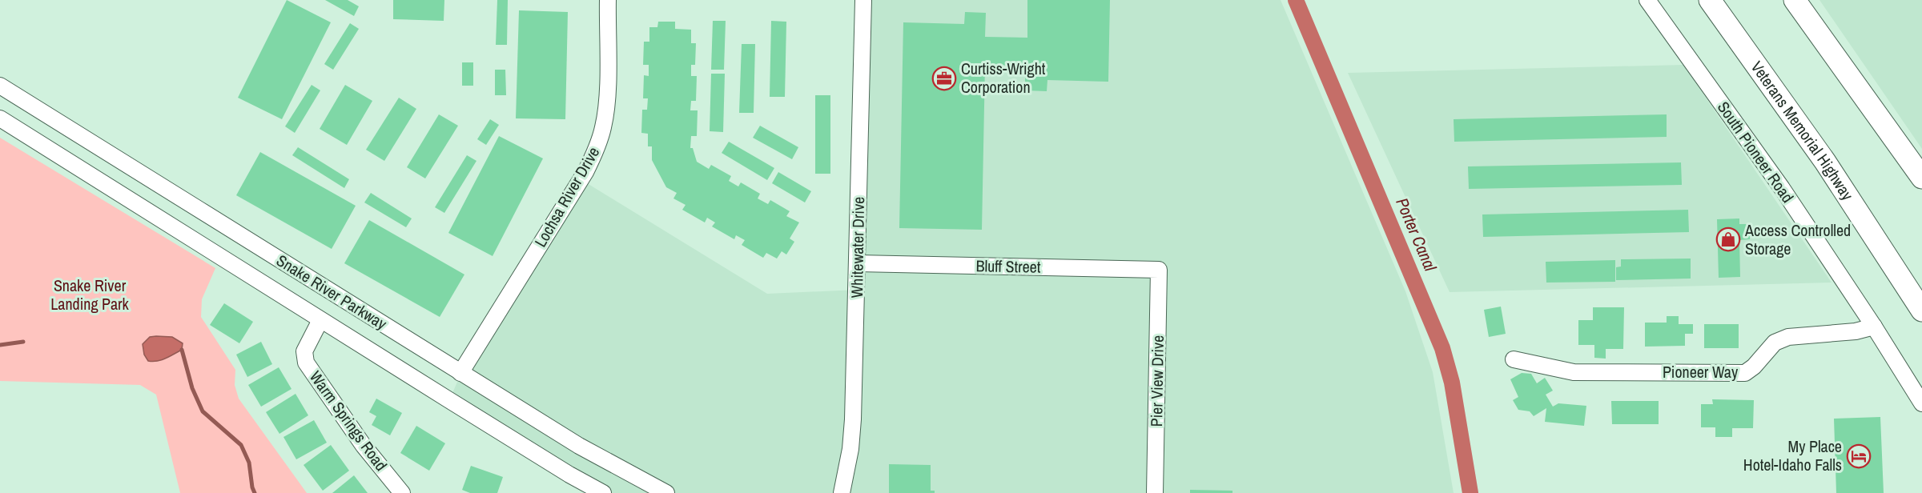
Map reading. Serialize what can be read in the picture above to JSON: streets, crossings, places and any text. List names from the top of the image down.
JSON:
{
  "streets": {
    "highway": ["Veterans Memorial Highway"],
    "street": [
      "South Pioneer Road",
      "Lochsa River Drive",
      "Whitewater Drive",
      "Bluff Street",
      "Snake River Parkway",
      "Pioneer Way",
      "Pier View Drive",
      "Warm Springs Road"
    ]
  },
  "crossings": [
    ["South Pioneer Road", "Pioneer Way"],
    ["Lochsa River Drive", "Snake River Parkway"],
    ["Whitewater Drive", "Bluff Street"],
    ["Bluff Street", "Pier View Drive"],
    ["Snake River Parkway", "Warm Springs Road"]
  ],
  "water": ["Porter Canal"],
  "parks": ["Snake River Landing Park"],
  "places": {
    "office": ["Curtiss-Wright Corporation"],
    "shop": ["Access Controlled Storage"],
    "hotel": ["My Place Hotel-Idaho Falls"]
  }
}
